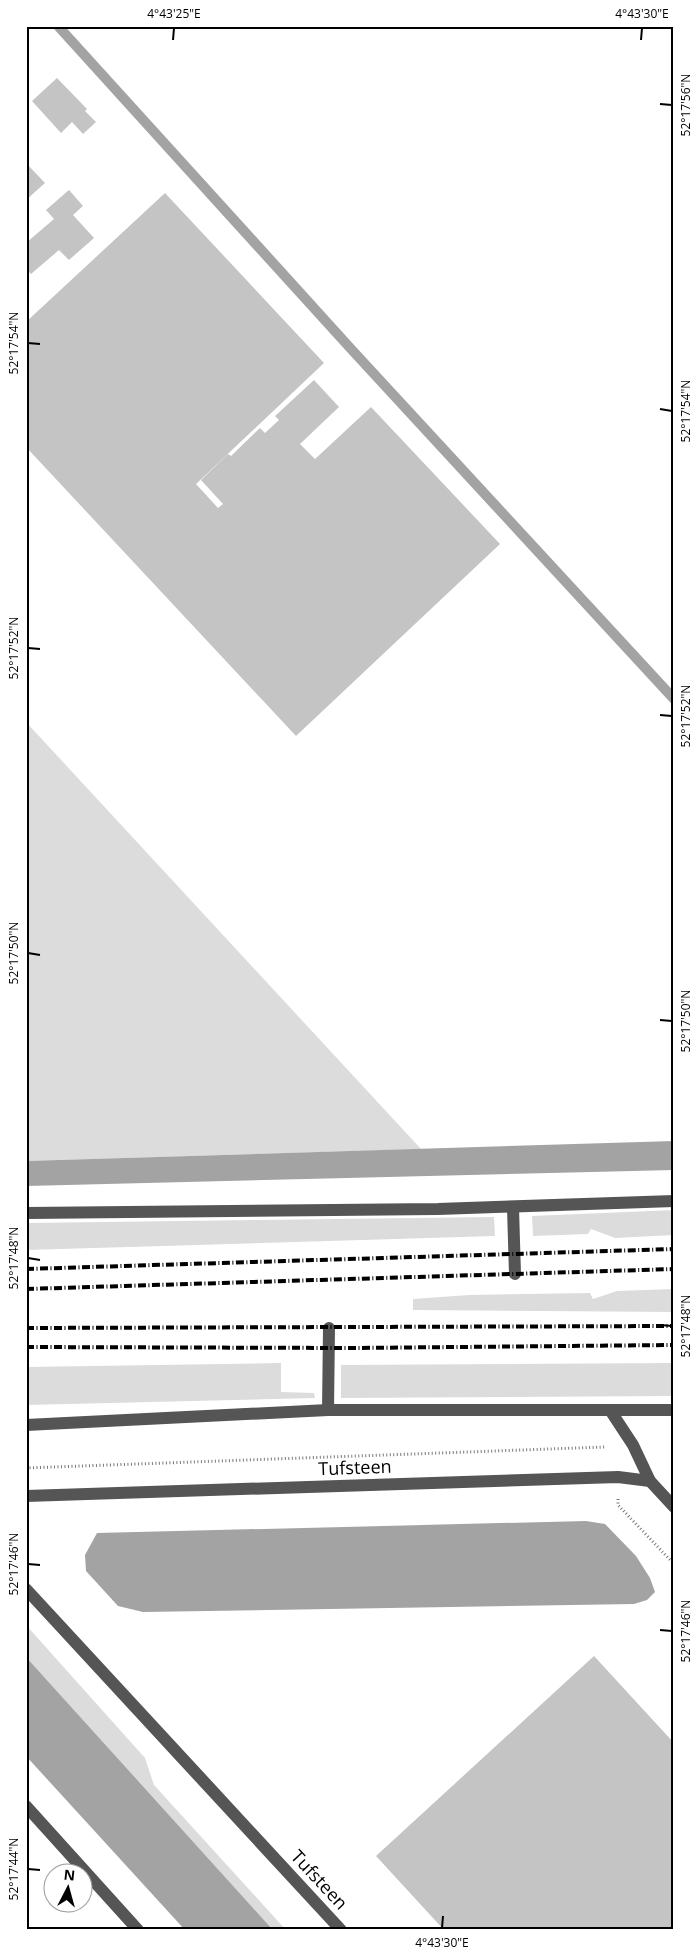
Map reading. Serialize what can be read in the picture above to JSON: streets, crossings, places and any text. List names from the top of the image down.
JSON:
{
  "streets": {
    "street": ["Tufsteen"]
  },
  "north": "top",
  "coordinates": [
    "4°43'25\"E",
    "4°43'30\"E",
    "52°17'56\"N",
    "52°17'54\"N",
    "52°17'52\"N",
    "52°17'50\"N",
    "52°17'48\"N",
    "52°17'46\"N",
    "52°17'44\"N"
  ]
}
